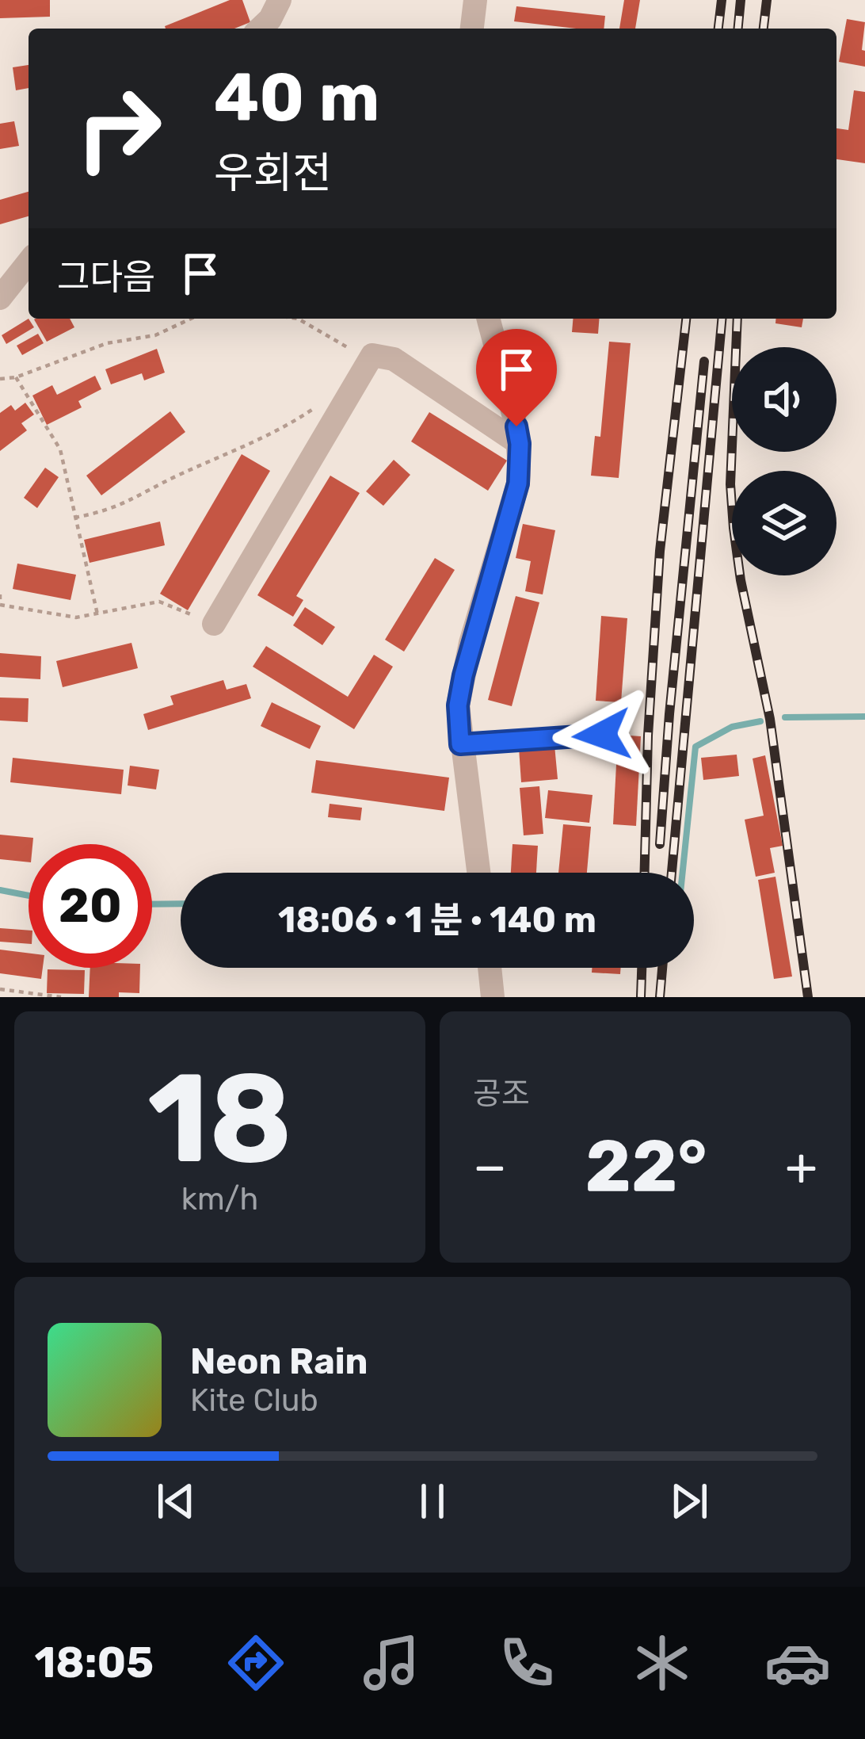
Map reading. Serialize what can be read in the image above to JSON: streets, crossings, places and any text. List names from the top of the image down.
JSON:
{
  "page": {
    "turn": ["40 m", "우회전"],
    "then": "그다음",
    "limit": "20",
    "trip": "18:06 · 1 분 · 140 m",
    "tile": [
      ["18", "km/h"],
      "공조"
    ],
    "heat": ["−", "22°", "+"],
    "song": ["Neon Rain", "Kite Club"],
    "tabs": "18:05"
  }
}
